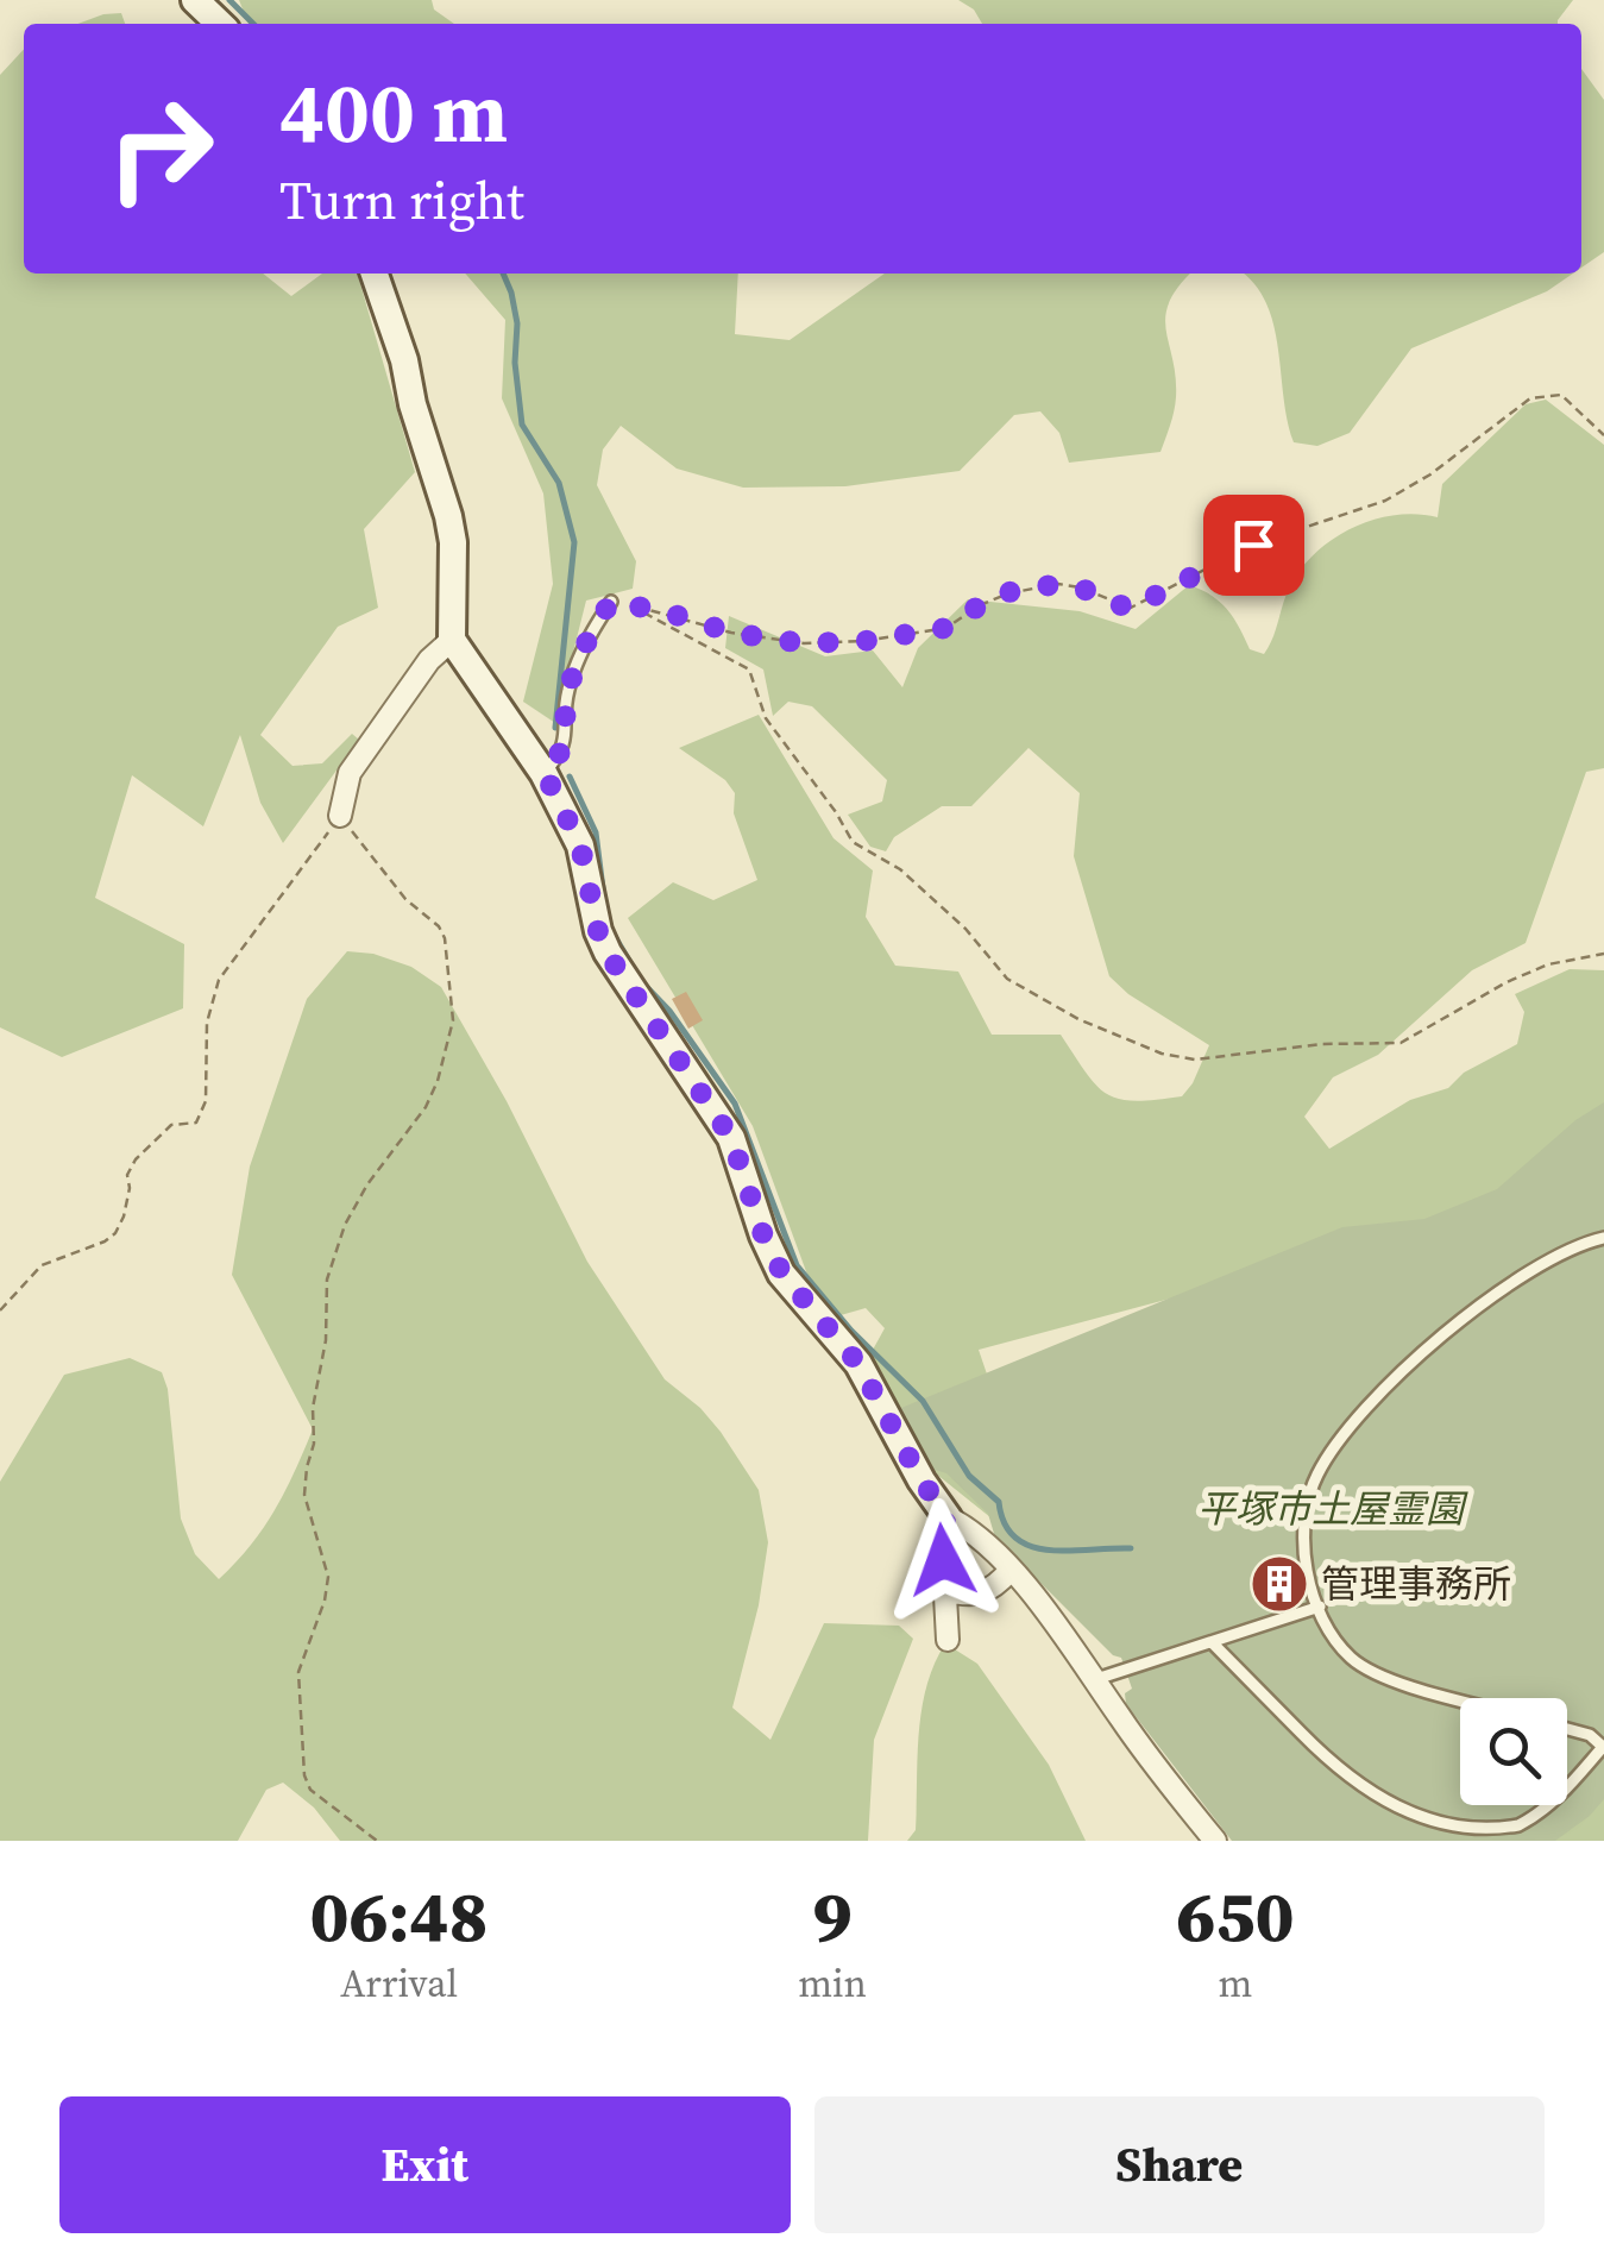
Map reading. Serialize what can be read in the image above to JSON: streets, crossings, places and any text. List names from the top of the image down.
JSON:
{
  "parks": ["平塚市土屋霊園"],
  "places": {
    "building": ["管理事務所"]
  },
  "page": {
    "turn": ["400 m", "Turn right"],
    "eta": [
      "06:48",
      "Arrival",
      "9",
      "min",
      "650",
      "m"
    ],
    "buttons": ["Exit", "Share"]
  }
}
